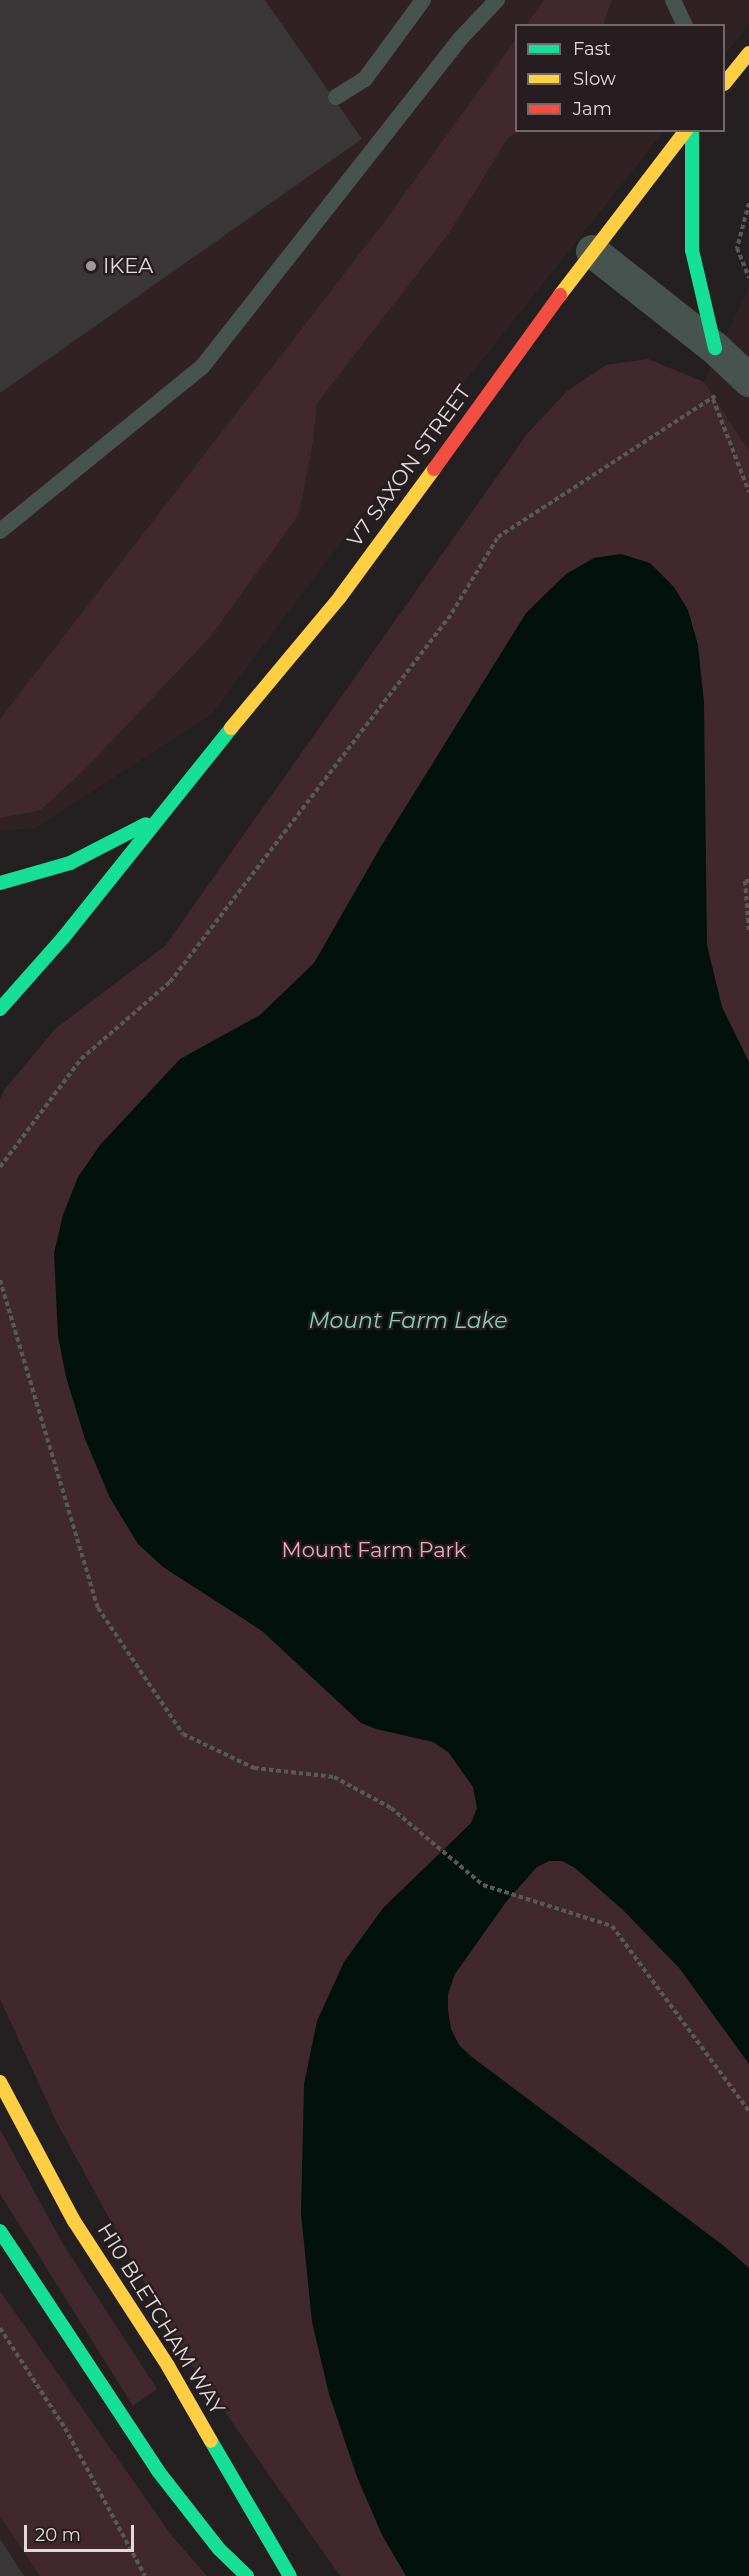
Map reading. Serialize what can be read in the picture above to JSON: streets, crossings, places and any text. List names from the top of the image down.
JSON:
{
  "streets": {
    "main road": ["V7 SAXON STREET", "H10 BLETCHAM WAY"]
  },
  "water": ["Mount Farm Lake"],
  "parks": ["Mount Farm Park"],
  "places": ["IKEA"],
  "legend": ["Fast", "Slow", "Jam"],
  "scale_bar": "20 m"
}
